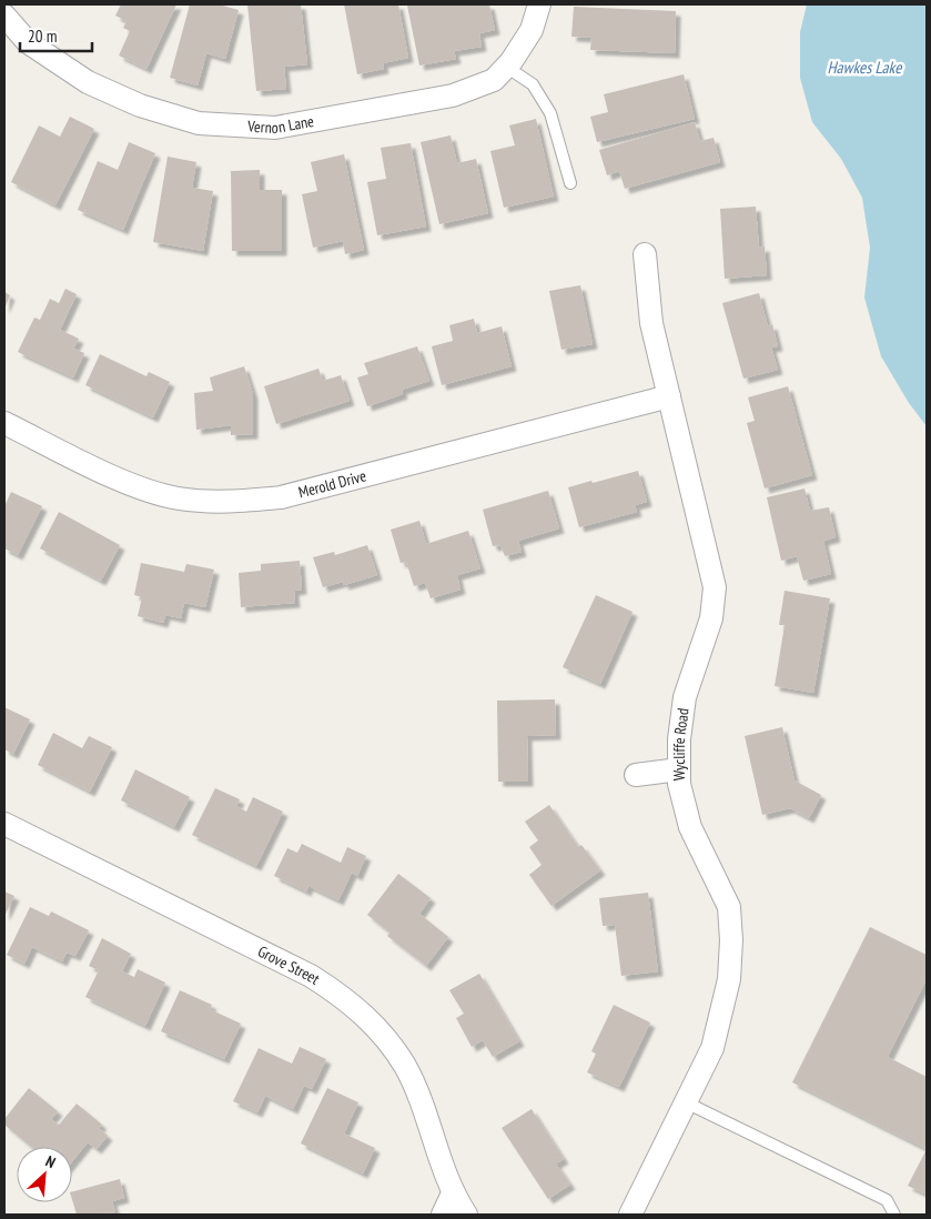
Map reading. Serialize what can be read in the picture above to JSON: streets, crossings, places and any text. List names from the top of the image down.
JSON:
{
  "streets": {
    "street": [
      "Vernon Lane",
      "Merold Drive",
      "Wycliffe Road",
      "Grove Street"
    ]
  },
  "crossings": [
    ["Merold Drive", "Wycliffe Road"]
  ],
  "water": ["Hawkes Lake"],
  "scale_bar": "20 m",
  "north": "top right"
}
